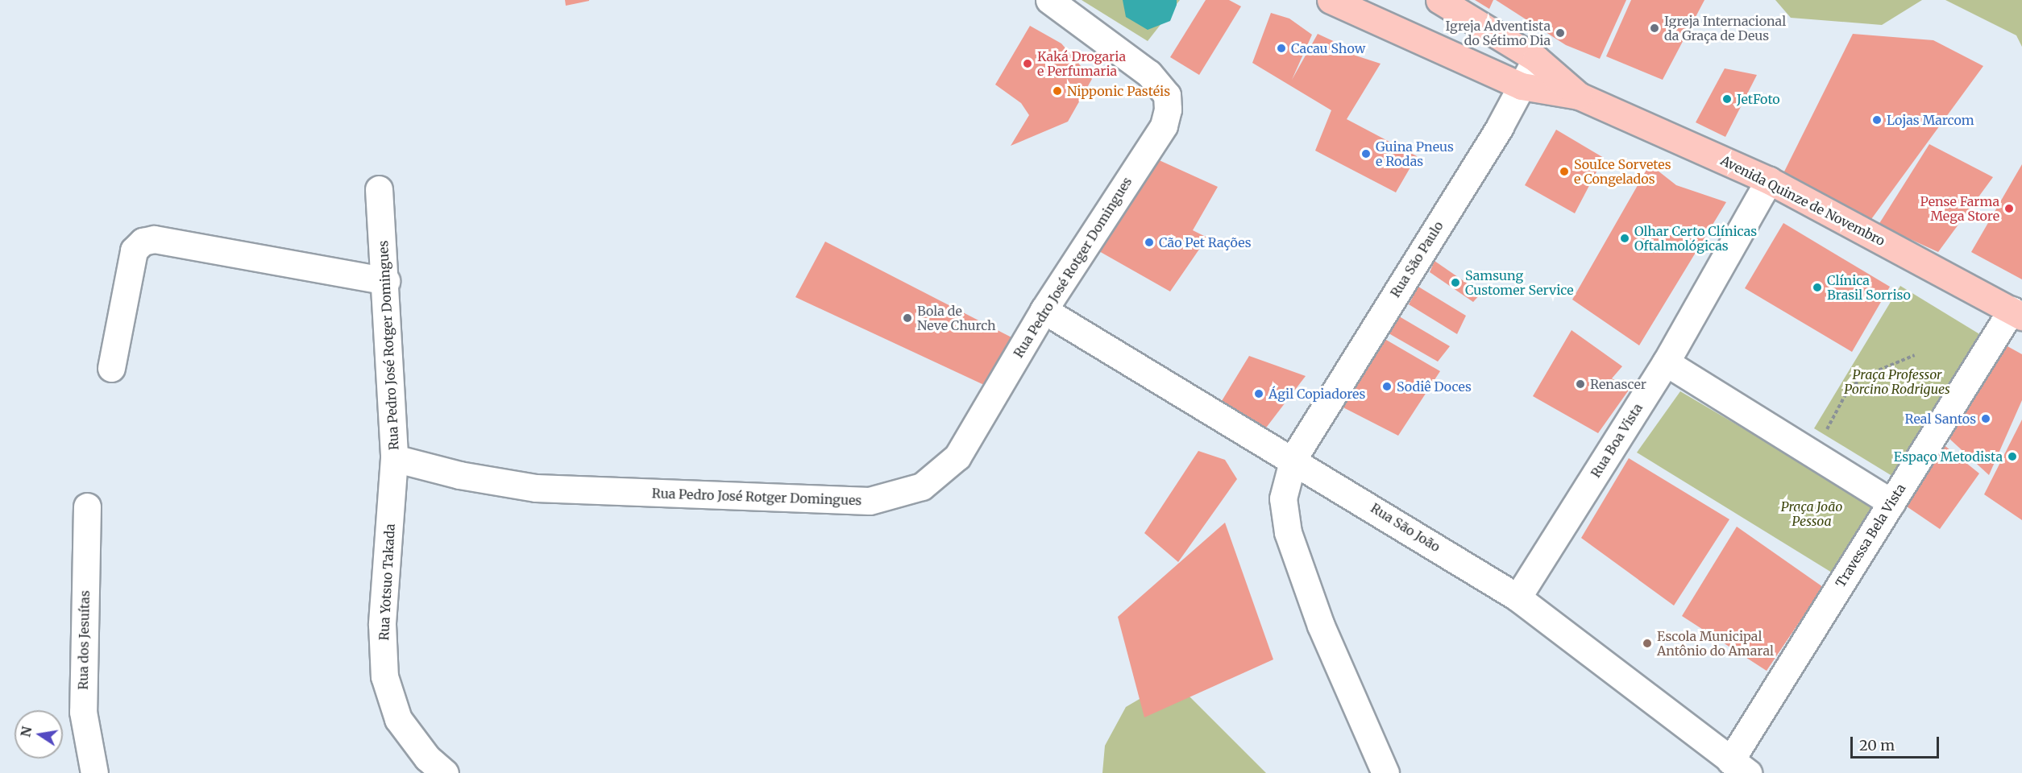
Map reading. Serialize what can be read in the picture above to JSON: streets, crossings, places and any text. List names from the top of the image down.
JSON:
{
  "streets": {
    "main road": ["Avenida Quinze de Novembro"],
    "street": [
      "Rua São Paulo",
      "Rua Pedro José Rotger Domingues",
      "Rua Boa Vista",
      "Rua São João",
      "Travessa Bela Vista",
      "Rua Yotsuo Takada",
      "Rua dos Jesuítas"
    ]
  },
  "crossings": [
    ["Avenida Quinze de Novembro", "Rua São Paulo"],
    ["Avenida Quinze de Novembro", "Rua Boa Vista"],
    ["Avenida Quinze de Novembro", "Travessa Bela Vista"],
    ["Rua São Paulo", "Rua São João"],
    ["Rua Pedro José Rotger Domingues", "Rua São João"],
    ["Rua Pedro José Rotger Domingues", "Rua Yotsuo Takada"],
    ["Rua Boa Vista", "Rua São João"],
    ["Rua São João", "Travessa Bela Vista"]
  ],
  "parks": ["Praça Professor Porcino Rodrigues", "Praça João Pessoa"],
  "places": [
    "Igreja Internacional da Graça de Deus",
    "Igreja Adventista do Sétimo Dia",
    "Cacau Show",
    "Kaká Drogaria e Perfumaria",
    "Nipponic Pastéis",
    "JetFoto",
    "Lojas Marcom",
    "Guina Pneus e Rodas",
    "SouIce Sorvetes e Congelados",
    "Pense Farma Mega Store",
    "Olhar Certo Clínicas Oftalmológicas",
    "Cão Pet Rações",
    "Samsung Customer Service",
    "Clínica Brasil Sorriso",
    "Bola de Neve Church",
    "Renascer",
    "Sodiê Doces",
    "Ágil Copiadores",
    "Real Santos",
    "Espaço Metodista",
    "Escola Municipal Antônio do Amaral"
  ],
  "scale_bar": "20 m",
  "north": "left"
}
